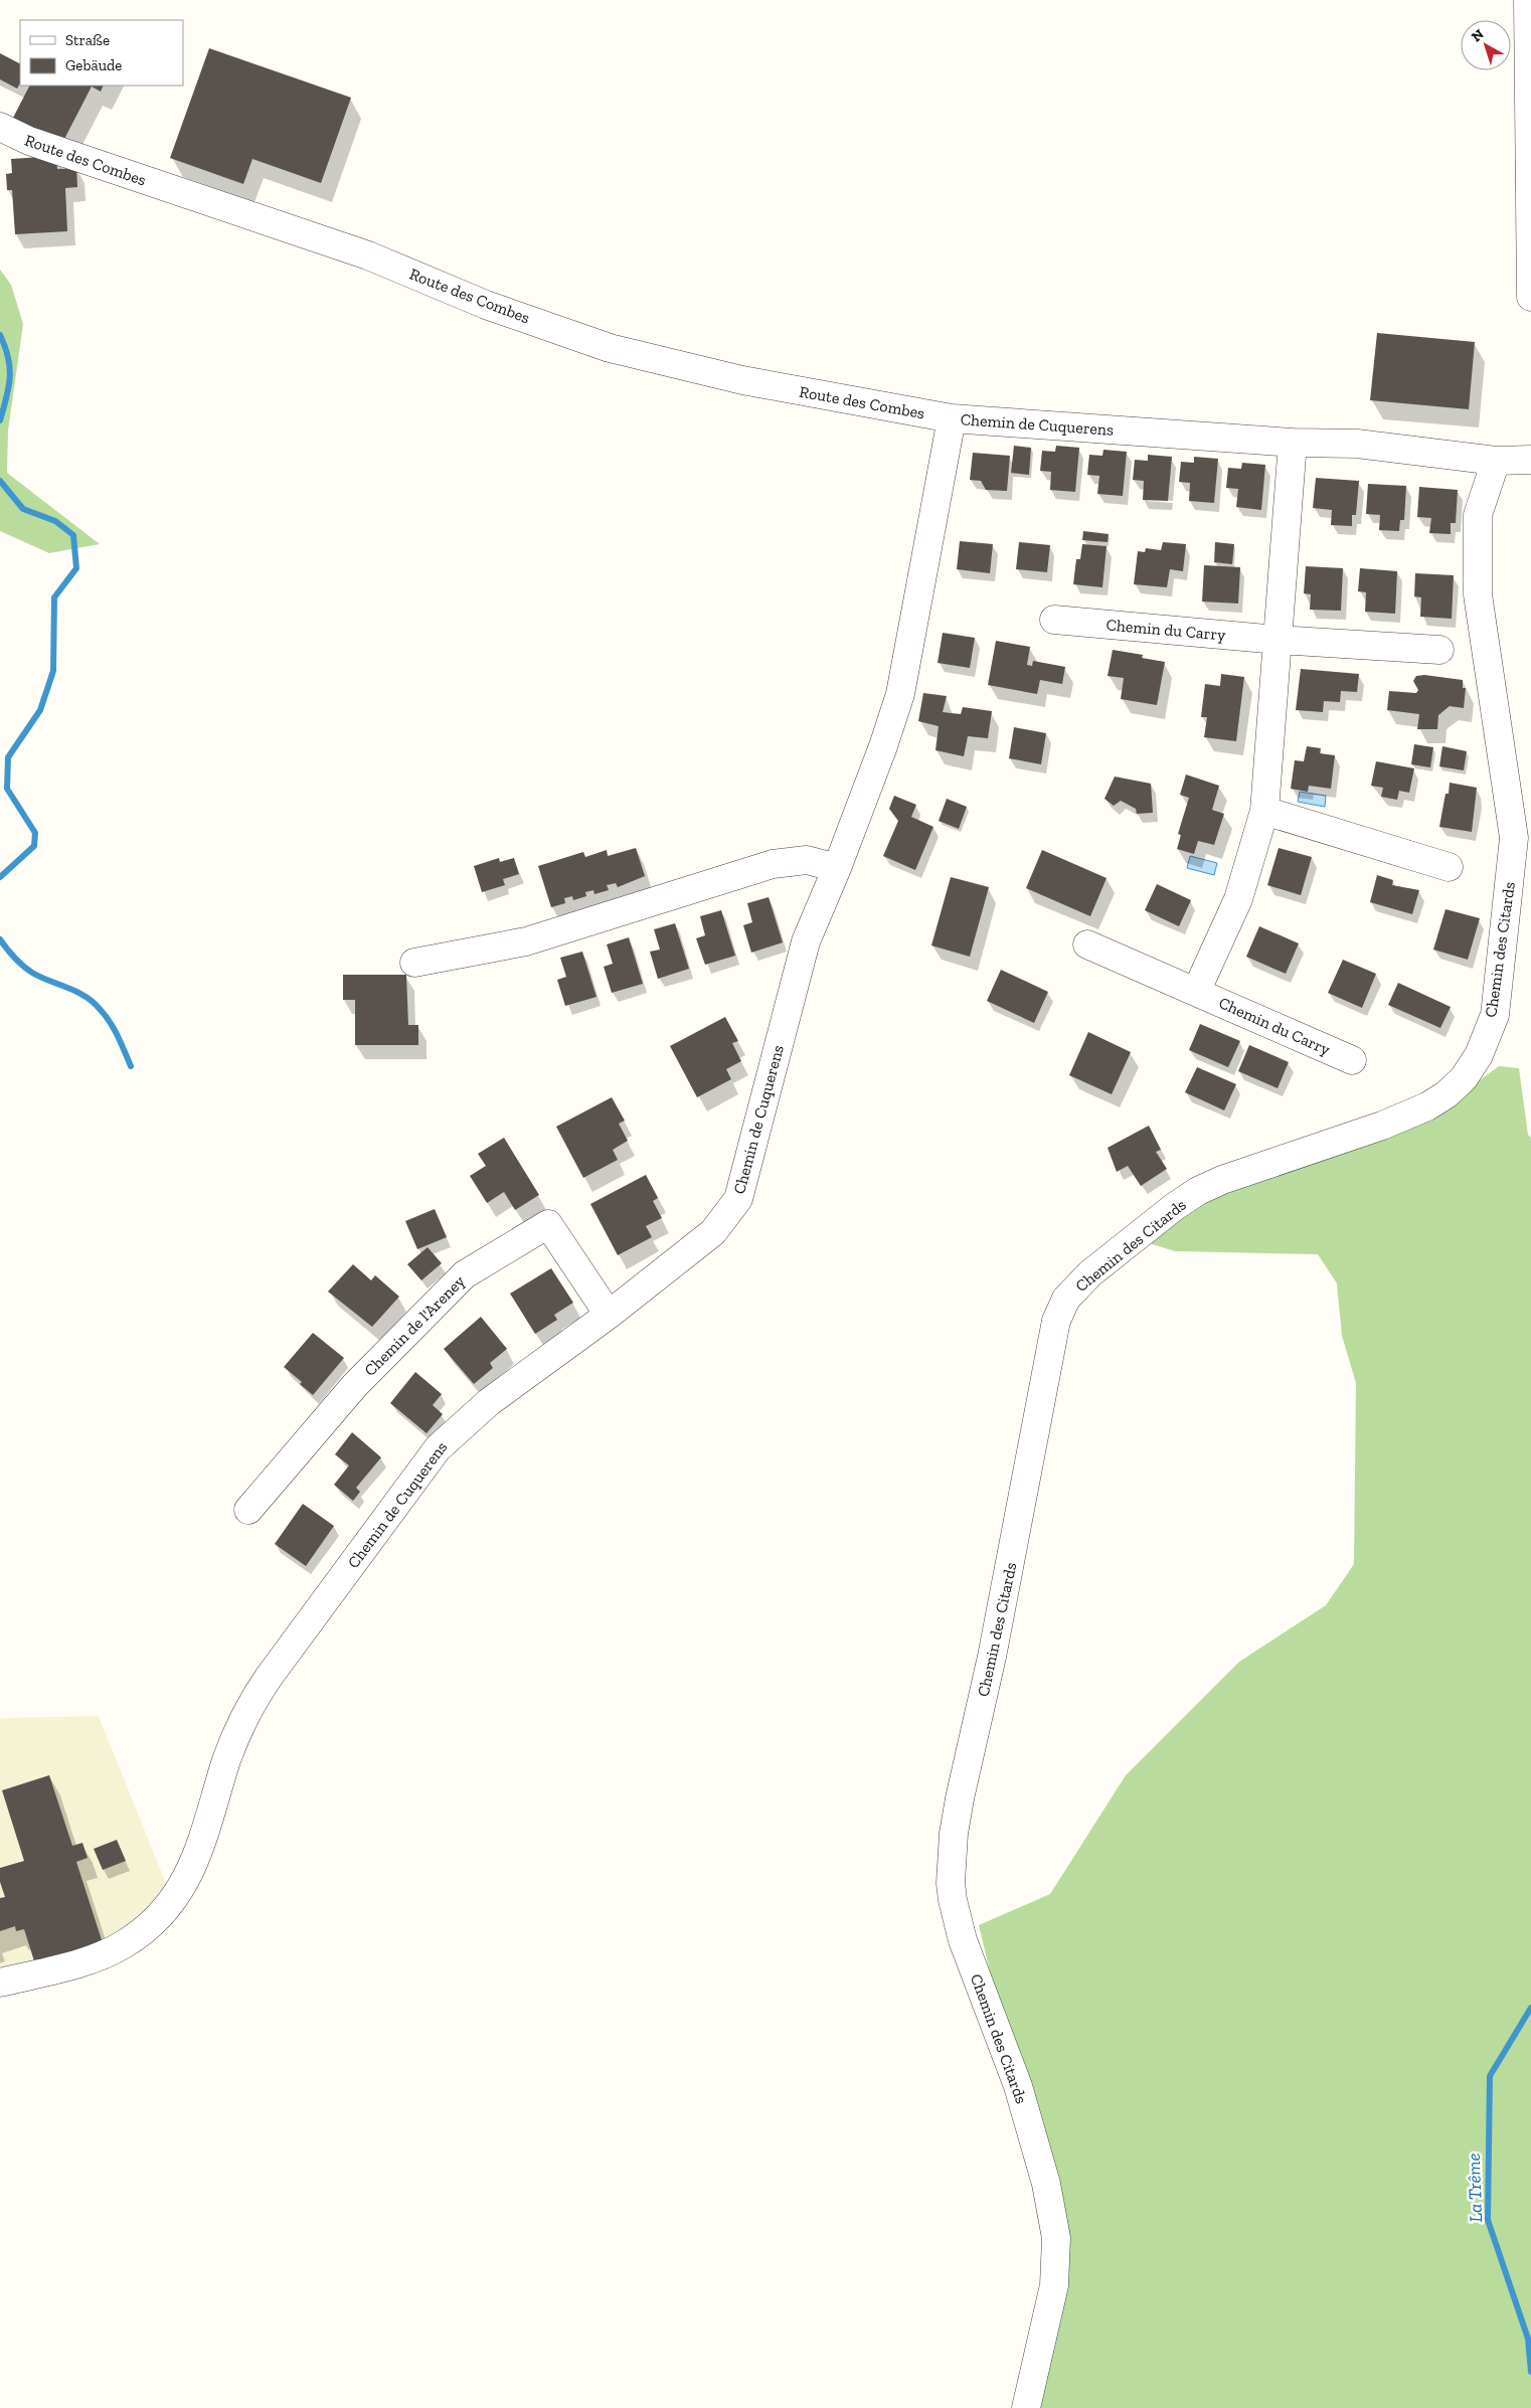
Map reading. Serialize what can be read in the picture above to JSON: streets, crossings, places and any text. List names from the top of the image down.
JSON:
{
  "streets": {
    "street": [
      "Route des Combes",
      "Chemin de Cuquerens",
      "Chemin du Carry",
      "Chemin des Citards",
      "Chemin de l'Areney"
    ]
  },
  "crossings": [
    ["Route des Combes", "Chemin de Cuquerens"],
    ["Chemin de Cuquerens", "Chemin des Citards"],
    ["Chemin de Cuquerens", "Chemin de l'Areney"]
  ],
  "water": ["La Trême"],
  "legend": ["Straße", "Gebäude"],
  "north": "top left"
}
